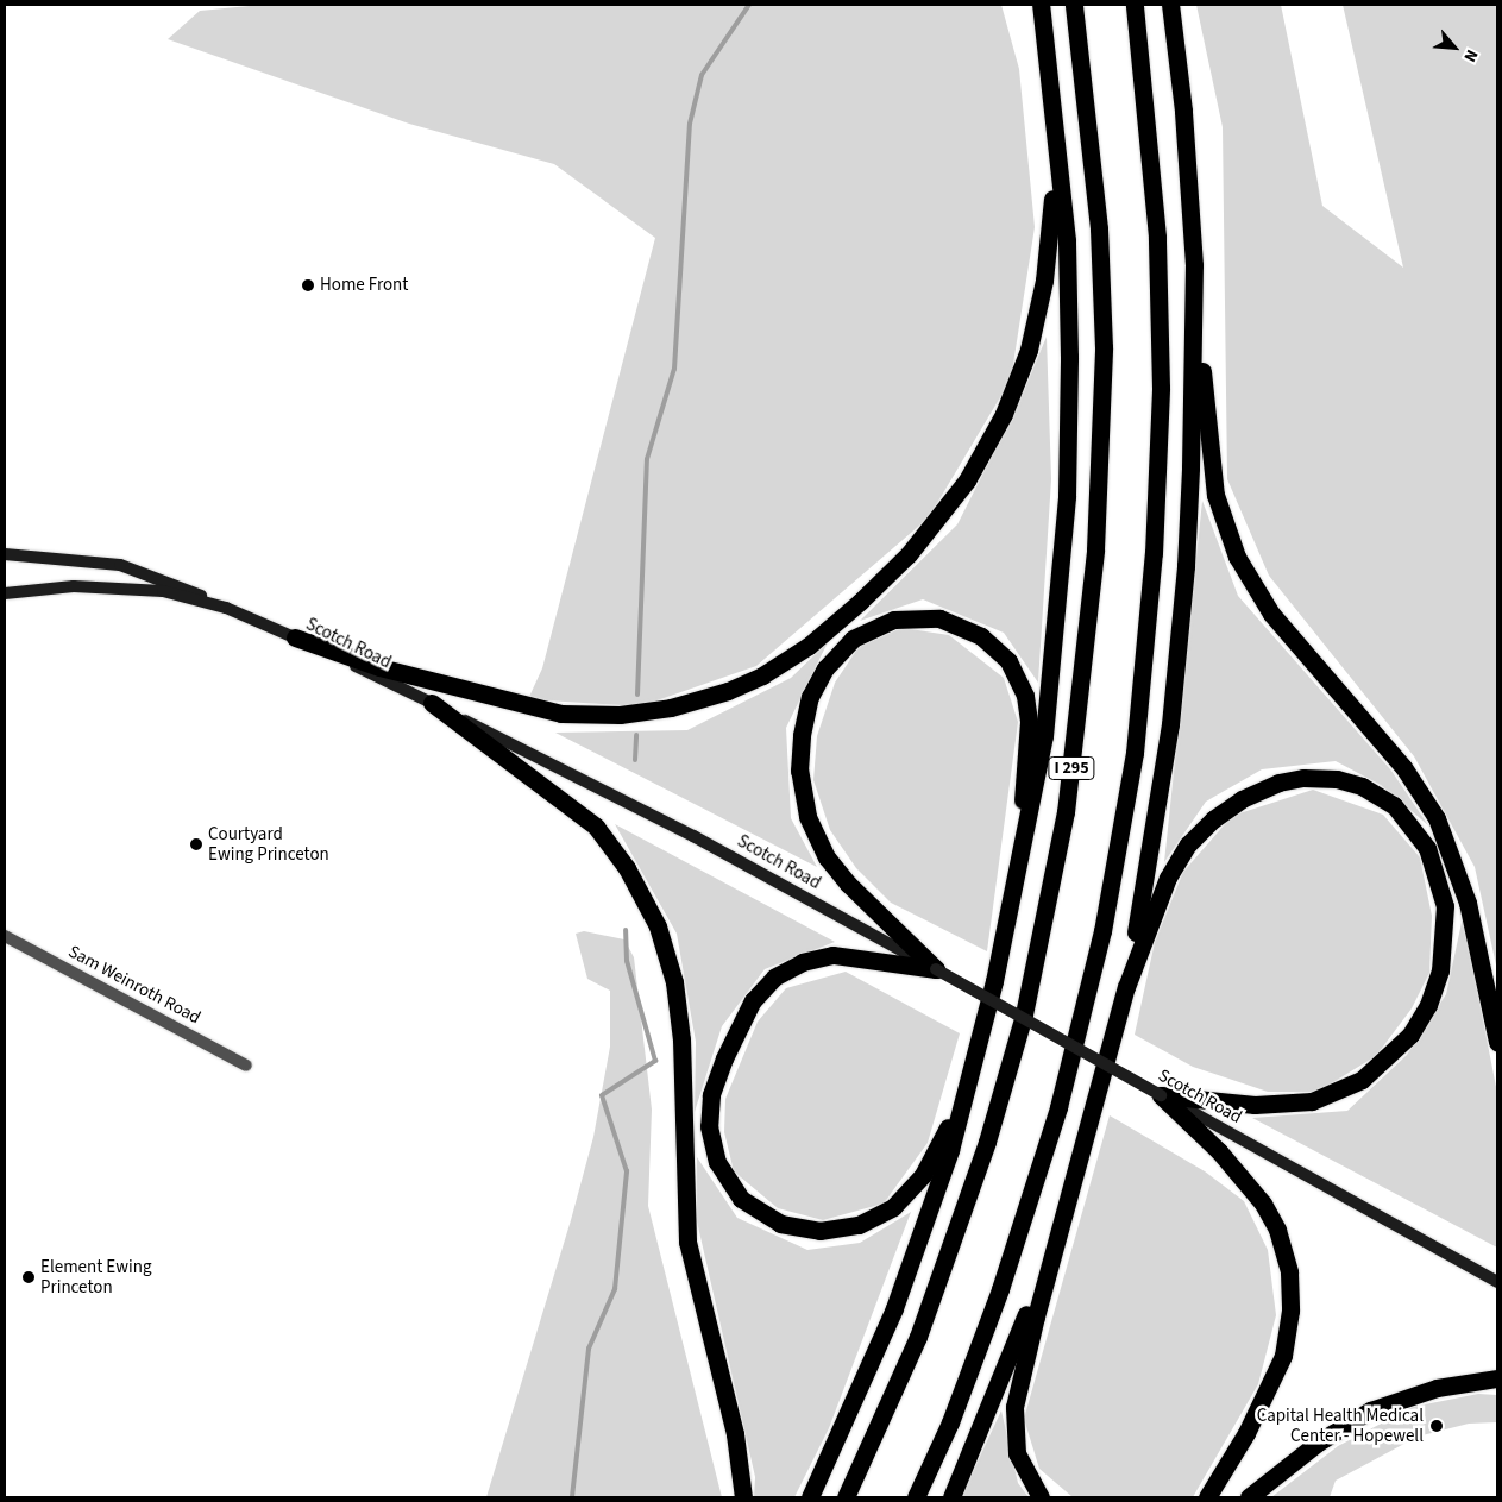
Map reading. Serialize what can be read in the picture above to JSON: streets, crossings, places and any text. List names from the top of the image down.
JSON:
{
  "streets": {
    "highway": ["I 295"],
    "main road": ["Scotch Road"],
    "street": ["Sam Weinroth Road"]
  },
  "places": [
    "Home Front",
    "Courtyard Ewing Princeton",
    "Element Ewing Princeton",
    "Capital Health Medical Center - Hopewell"
  ],
  "north": "bottom right"
}
